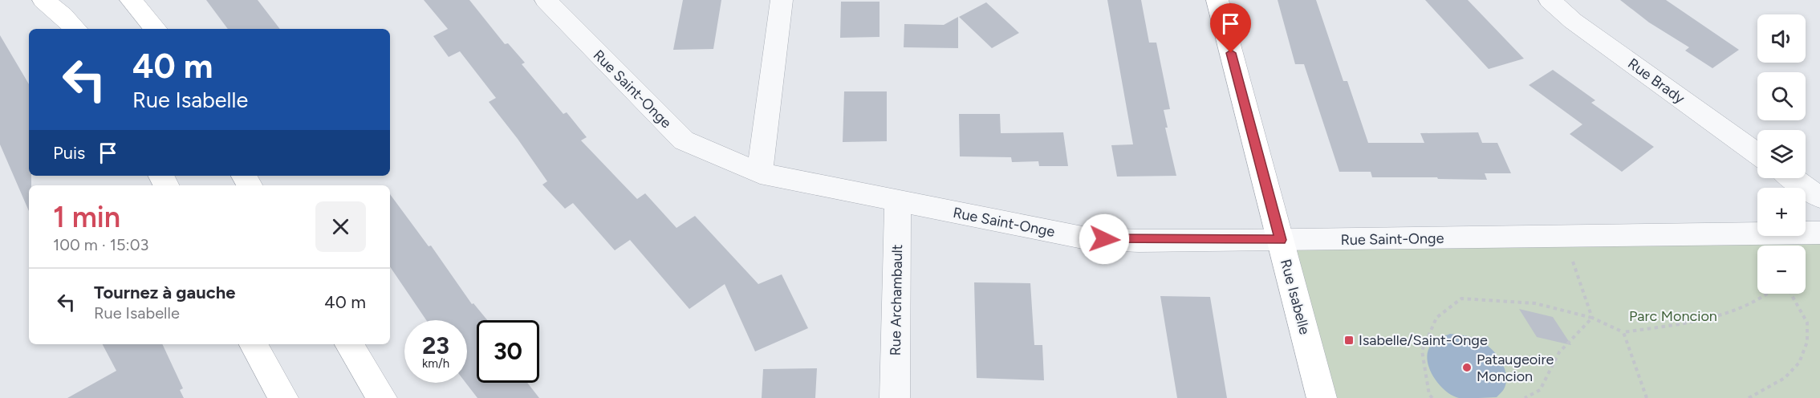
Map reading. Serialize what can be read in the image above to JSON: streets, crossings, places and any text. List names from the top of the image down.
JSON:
{
  "streets": {
    "street": [
      "Rue Brady",
      "Rue Saint-Onge",
      "Rue Isabelle",
      "Rue Archambault"
    ]
  },
  "crossings": [
    ["Rue Saint-Onge", "Rue Isabelle"],
    ["Rue Saint-Onge", "Rue Archambault"]
  ],
  "parks": ["Parc Moncion"],
  "places": {
    "transit": ["Isabelle/Saint-Onge"],
    "other": ["Pataugeoire Moncion"]
  },
  "page": {
    "map_buttons": ["+", "−"],
    "turn": ["40 m", "Rue Isabelle"],
    "then": "Puis",
    "heading": ["1 min", "100 m · 15:03"],
    "list": [
      {
        "name": "Tournez à gauche",
        "note": "Rue Isabelle",
        "value": "40 m"
      }
    ],
    "speed": "23 km/h",
    "limit": "30"
  }
}
